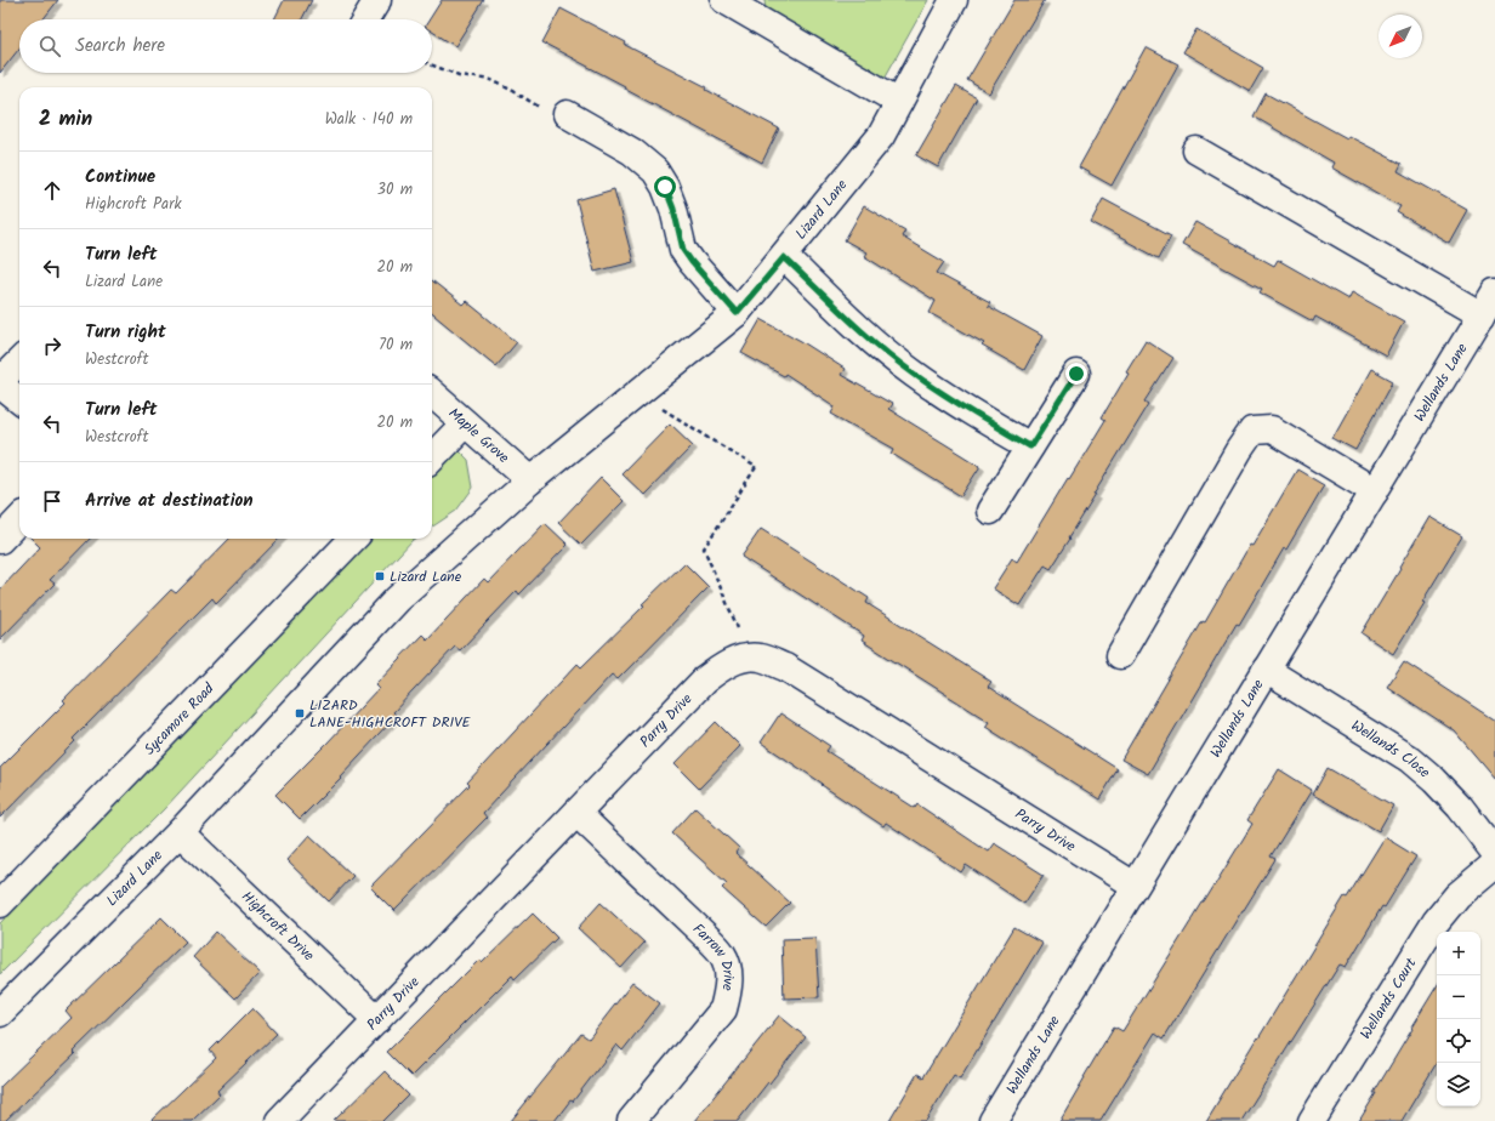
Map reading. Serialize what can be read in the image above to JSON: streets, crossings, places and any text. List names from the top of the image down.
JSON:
{
  "streets": {
    "street": [
      "Lizard Lane",
      "Wellands Lane",
      "Maple Grove",
      "Sycamore Road",
      "Parry Drive",
      "Wellands Close",
      "Highcroft Drive",
      "Farrow Drive",
      "Wellands Court"
    ]
  },
  "crossings": [
    ["Lizard Lane", "Maple Grove"],
    ["Lizard Lane", "Highcroft Drive"],
    ["Wellands Lane", "Parry Drive"],
    ["Wellands Lane", "Wellands Close"],
    ["Parry Drive", "Highcroft Drive"],
    ["Parry Drive", "Farrow Drive"]
  ],
  "places": {
    "transit": ["Lizard Lane", "LIZARD LANE-HIGHCROFT DRIVE"]
  },
  "north": "bottom left",
  "page": {
    "search": "Search here",
    "heading": ["2 min", "Walk · 140 m"],
    "list": [
      ["Continue", "Highcroft Park", "30 m"],
      ["Turn left", "Lizard Lane", "20 m"],
      ["Turn right", "Westcroft", "70 m"],
      ["Turn left", "Westcroft", "20 m"],
      "Arrive at destination"
    ],
    "map_buttons": ["+", "−"]
  }
}
